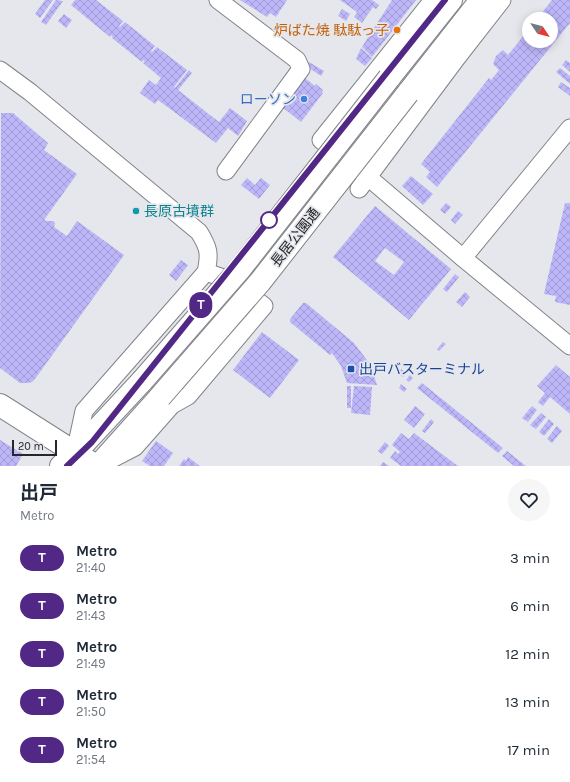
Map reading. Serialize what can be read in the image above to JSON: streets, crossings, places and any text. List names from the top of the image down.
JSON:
{
  "streets": {
    "main road": ["長居公園通"]
  },
  "places": {
    "other": ["炉ばた焼 駄駄っ子", "ローソン", "長原古墳群"],
    "transit": ["出戸バスターミナル"]
  },
  "lines": ["metro line T"],
  "scale_bar": "20 m",
  "north": "bottom right",
  "page": {
    "on_map": "T",
    "scale": "20 m",
    "heading": ["出戸", "Metro"],
    "list": [
      {
        "mark": "T",
        "name": "Metro",
        "note": "21:40",
        "value": "3 min"
      },
      {
        "mark": "T",
        "name": "Metro",
        "note": "21:43",
        "value": "6 min"
      },
      {
        "mark": "T",
        "name": "Metro",
        "note": "21:49",
        "value": "12 min"
      },
      {
        "mark": "T",
        "name": "Metro",
        "note": "21:50",
        "value": "13 min"
      },
      {
        "mark": "T",
        "name": "Metro",
        "note": "21:54",
        "value": "17 min"
      }
    ]
  }
}
